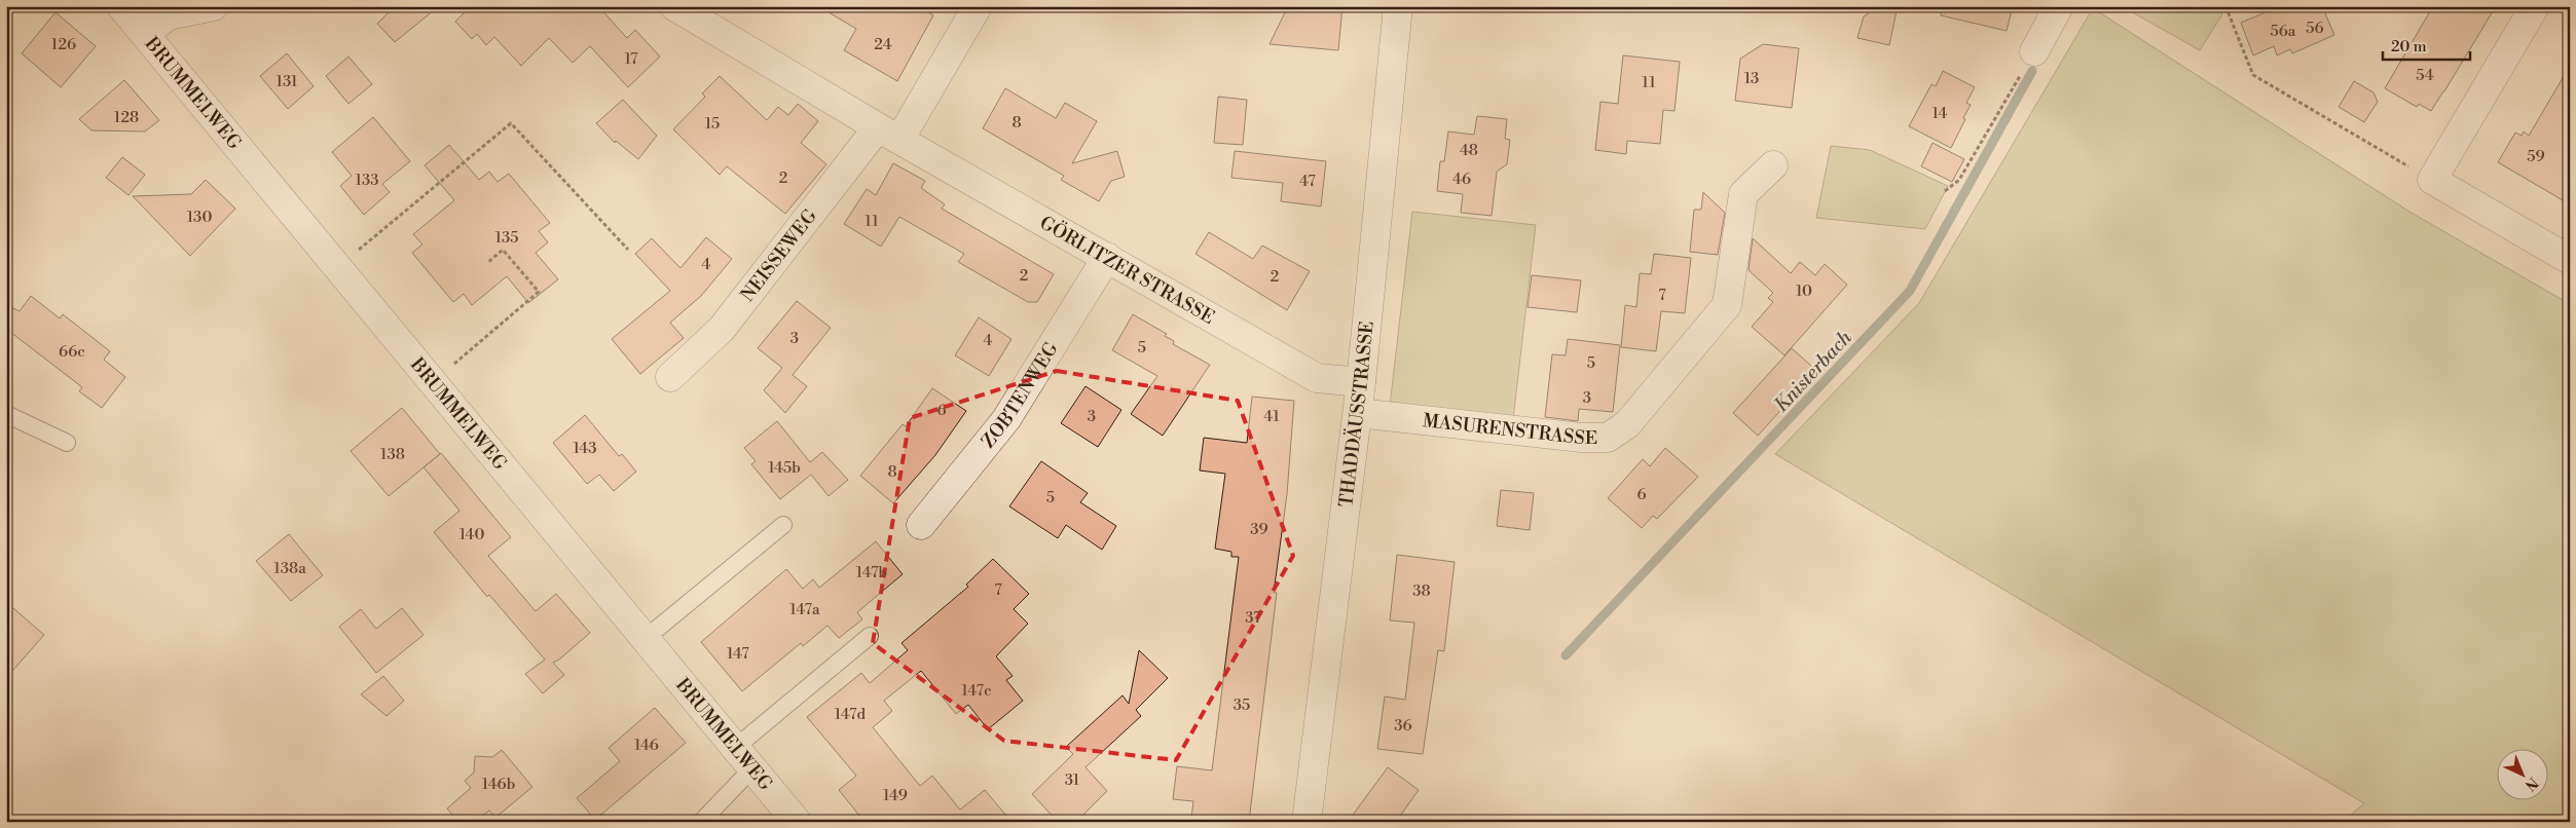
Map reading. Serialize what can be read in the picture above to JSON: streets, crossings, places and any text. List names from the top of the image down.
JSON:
{
  "streets": {
    "street": [
      "BRUMMELWEG",
      "NEISSEWEG",
      "GÖRLITZER STRASSE",
      "ZOBTENWEG",
      "THADDÄUSSTRASSE",
      "MASURENSTRASSE"
    ]
  },
  "crossings": [
    ["NEISSEWEG", "GÖRLITZER STRASSE"],
    ["GÖRLITZER STRASSE", "ZOBTENWEG"],
    ["GÖRLITZER STRASSE", "THADDÄUSSTRASSE"],
    ["THADDÄUSSTRASSE", "MASURENSTRASSE"]
  ],
  "water": ["Knisterbach"],
  "house_numbers": [
    "56",
    "56a",
    "126",
    "24",
    "17",
    "54",
    "13",
    "131",
    "11",
    "14",
    "128",
    "8",
    "15",
    "48",
    "59",
    "2",
    "46",
    "133",
    "47",
    "130",
    "11",
    "135",
    "4",
    "2",
    "2",
    "10",
    "7",
    "3",
    "4",
    "5",
    "66c",
    "5",
    "3",
    "6",
    "3",
    "41",
    "143",
    "138",
    "145b",
    "8",
    "6",
    "5",
    "39",
    "140",
    "138a",
    "147b",
    "7",
    "38",
    "147a",
    "37",
    "147",
    "147c",
    "35",
    "147d",
    "36",
    "146",
    "31",
    "146b",
    "149"
  ],
  "scale_bar": "20 m",
  "north": "bottom right"
}
